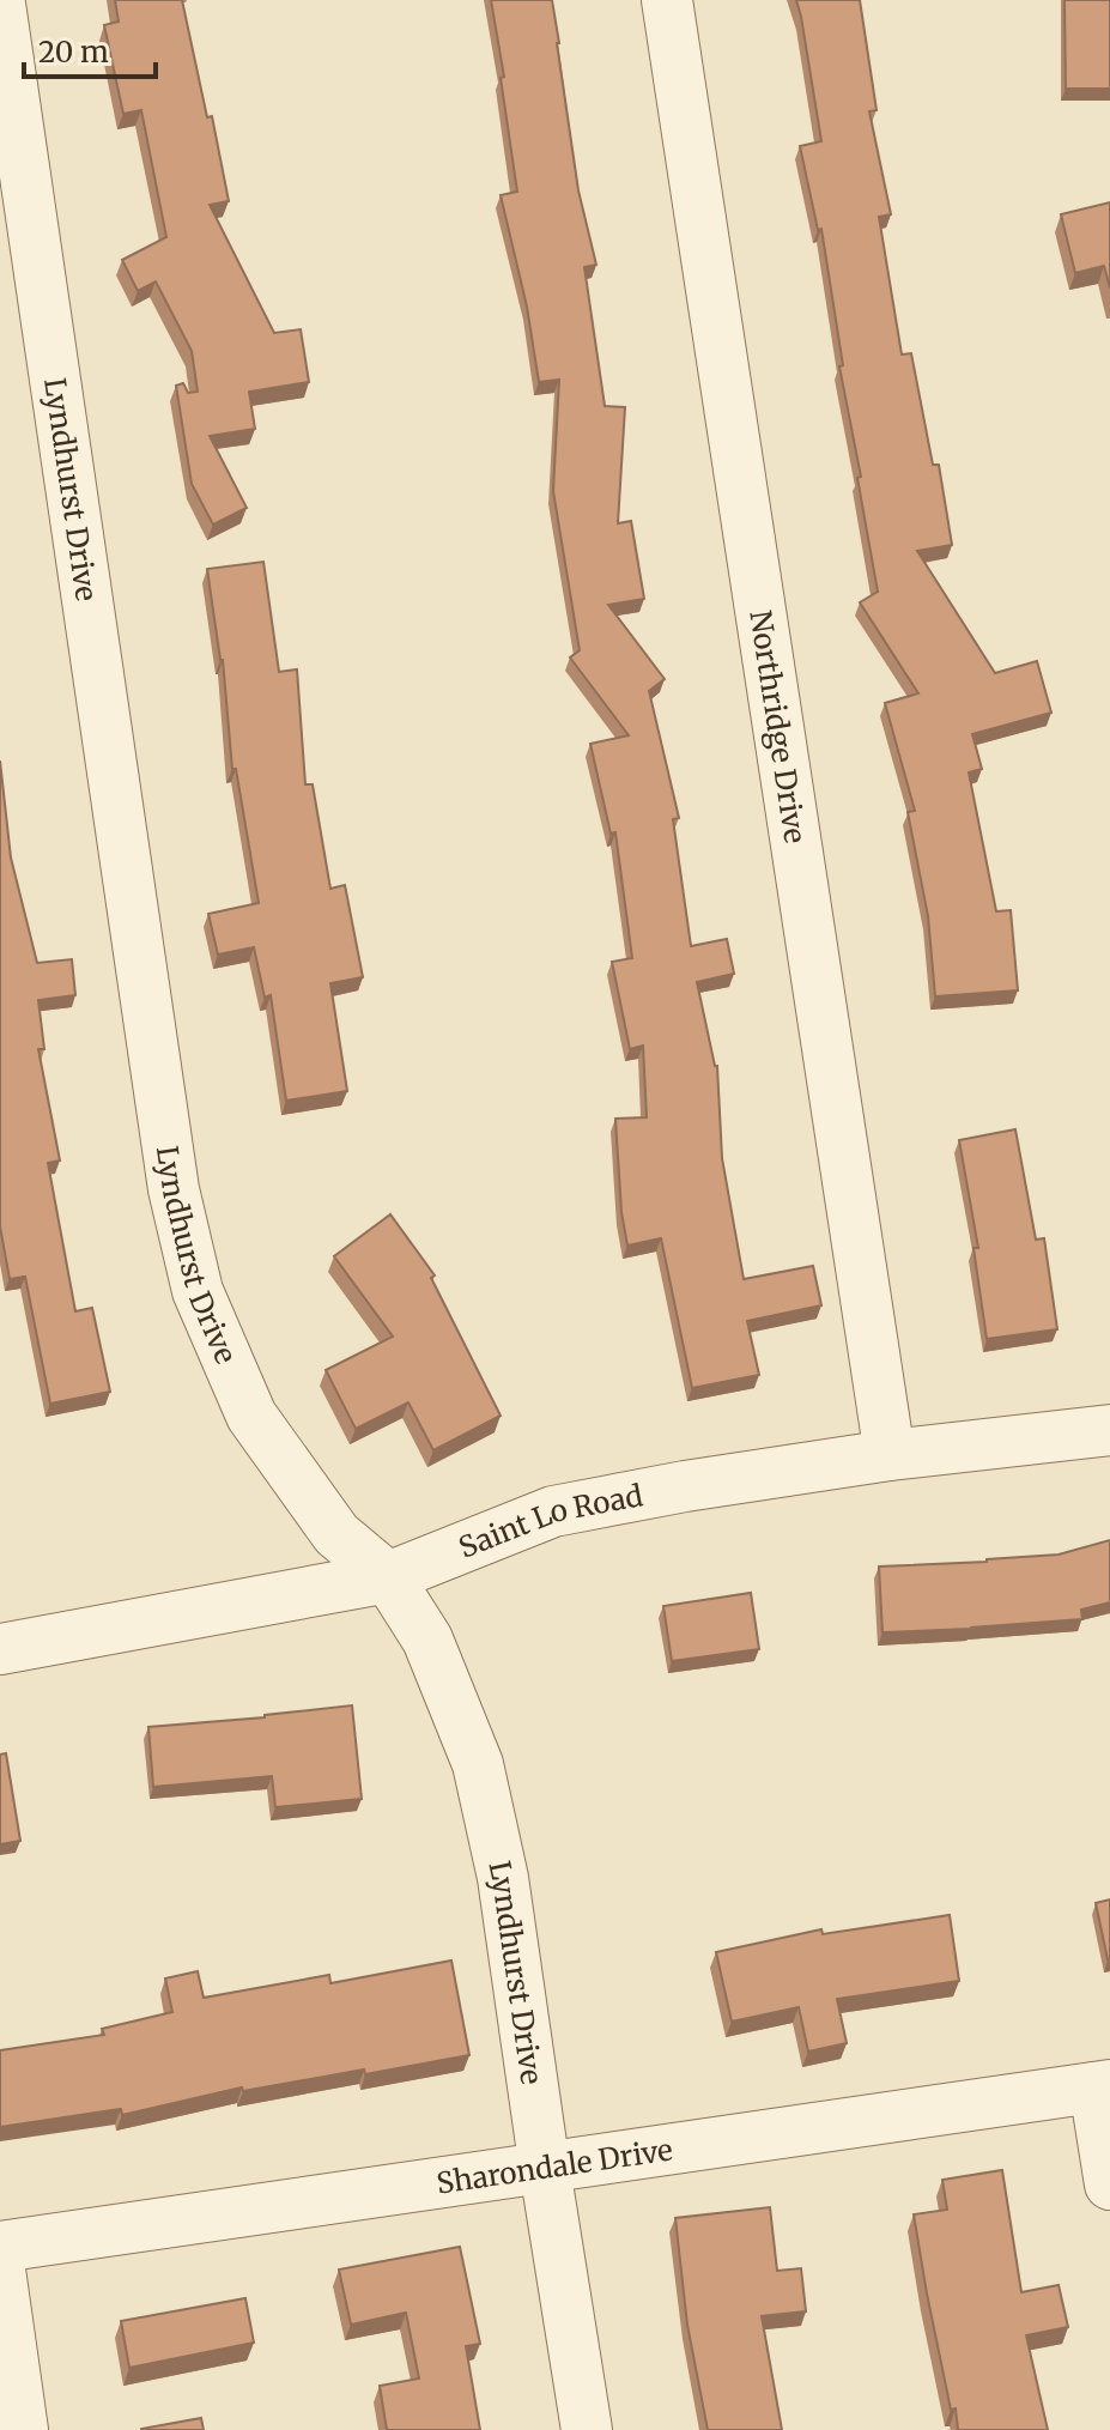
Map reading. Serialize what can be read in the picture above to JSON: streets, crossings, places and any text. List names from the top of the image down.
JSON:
{
  "streets": {
    "street": [
      "Lyndhurst Drive",
      "Northridge Drive",
      "Saint Lo Road",
      "Sharondale Drive"
    ]
  },
  "crossings": [
    ["Lyndhurst Drive", "Saint Lo Road"],
    ["Lyndhurst Drive", "Sharondale Drive"],
    ["Northridge Drive", "Saint Lo Road"]
  ],
  "scale_bar": "20 m"
}
